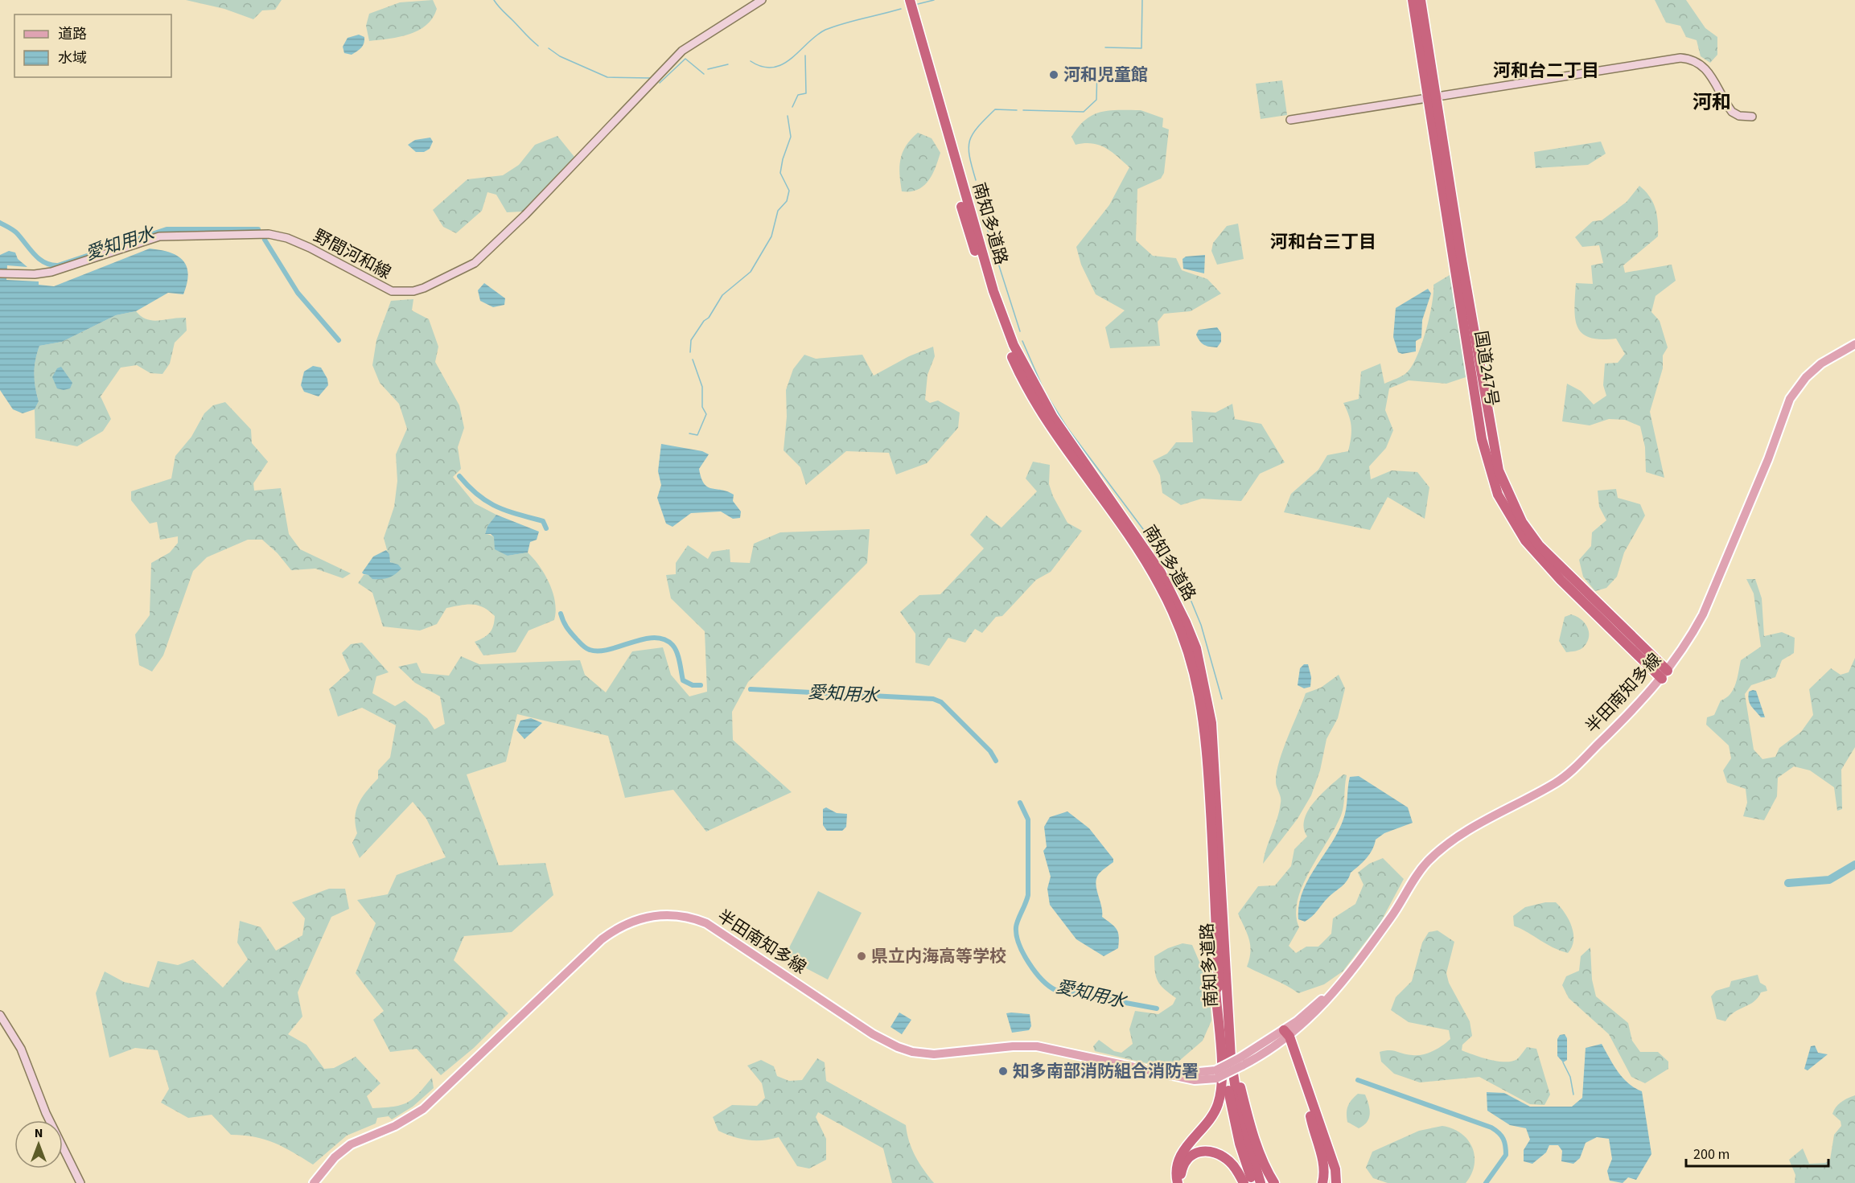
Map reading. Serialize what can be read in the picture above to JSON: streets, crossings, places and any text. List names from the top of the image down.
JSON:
{
  "streets": {
    "highway": ["南知多道路", "国道247号"],
    "main road": ["野間河和線", "半田南知多線"]
  },
  "crossings": [
    ["国道247号", "半田南知多線"]
  ],
  "districts": ["河和台二丁目", "河和", "河和台三丁目"],
  "water": ["愛知用水"],
  "places": ["河和児童館", "県立内海高等学校", "知多南部消防組合消防署"],
  "legend": ["道路", "水域"],
  "scale_bar": "200 m",
  "north": "top"
}
